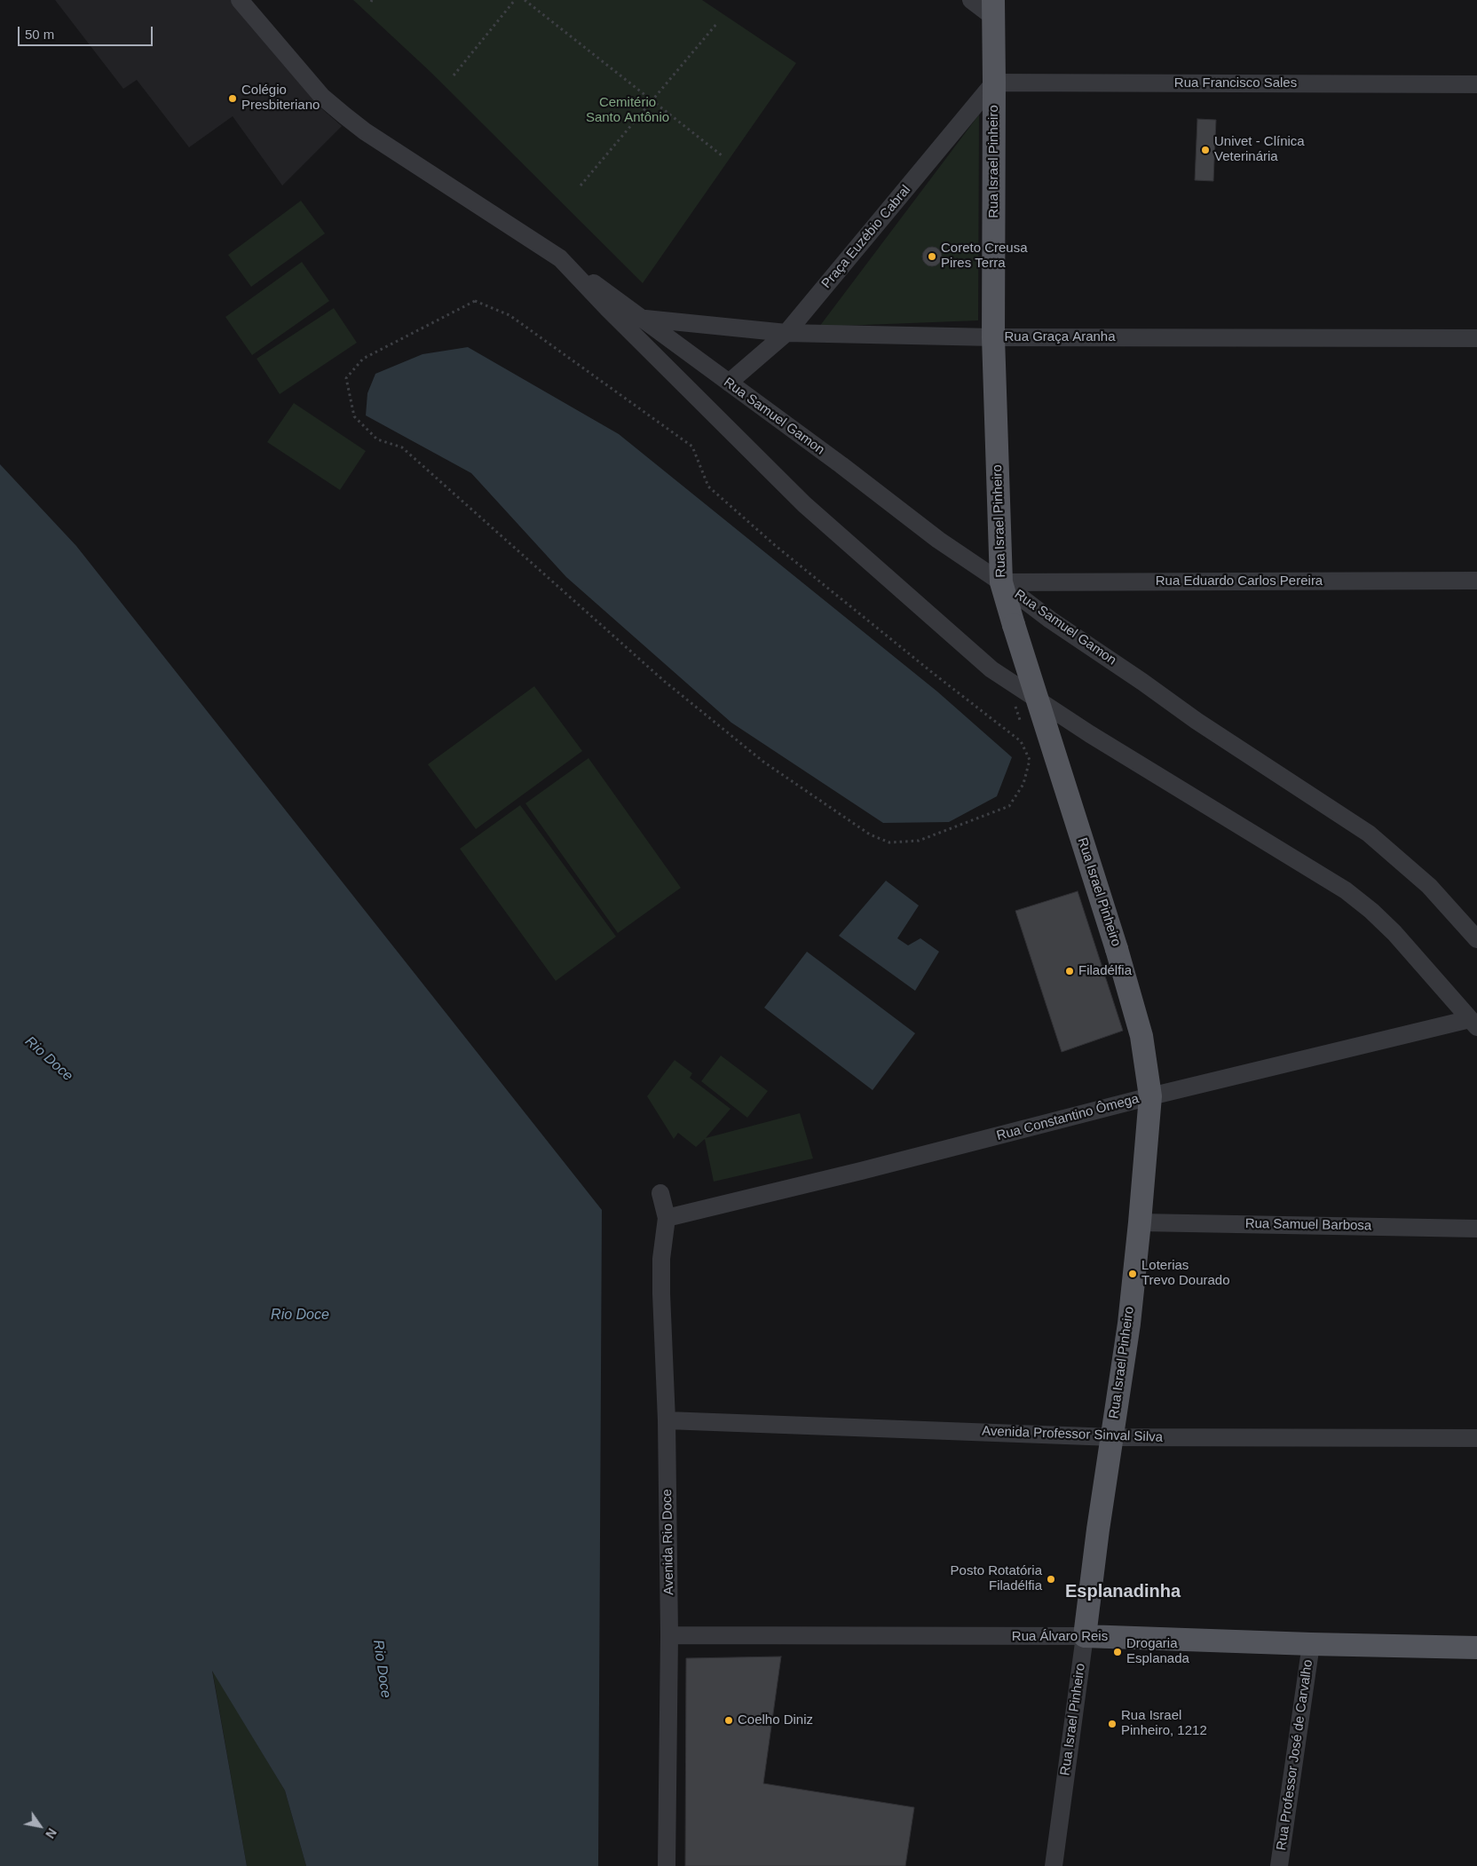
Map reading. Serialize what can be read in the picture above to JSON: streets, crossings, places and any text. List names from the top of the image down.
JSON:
{
  "streets": {
    "main road": ["Rua Israel Pinheiro", "Rua Álvaro Reis"],
    "street": [
      "Rua Francisco Sales",
      "Praça Euzébio Cabral",
      "Rua Graça Aranha",
      "Rua Samuel Gamon",
      "Rua Eduardo Carlos Pereira",
      "Rua Constantino Ômega",
      "Rua Samuel Barbosa",
      "Avenida Professor Sinval Silva",
      "Avenida Rio Doce",
      "Rua Professor José de Carvalho"
    ]
  },
  "crossings": [
    ["Rua Francisco Sales", "Rua Israel Pinheiro"],
    ["Rua Francisco Sales", "Praça Euzébio Cabral"],
    ["Rua Israel Pinheiro", "Praça Euzébio Cabral"],
    ["Rua Israel Pinheiro", "Rua Graça Aranha"],
    ["Rua Israel Pinheiro", "Rua Samuel Gamon"],
    ["Rua Israel Pinheiro", "Rua Eduardo Carlos Pereira"],
    ["Rua Israel Pinheiro", "Rua Constantino Ômega"],
    ["Rua Israel Pinheiro", "Rua Samuel Barbosa"],
    ["Rua Israel Pinheiro", "Avenida Professor Sinval Silva"],
    ["Rua Israel Pinheiro", "Rua Álvaro Reis"],
    ["Praça Euzébio Cabral", "Rua Graça Aranha"],
    ["Praça Euzébio Cabral", "Rua Samuel Gamon"],
    ["Rua Graça Aranha", "Rua Samuel Gamon"],
    ["Rua Samuel Gamon", "Rua Eduardo Carlos Pereira"],
    ["Rua Constantino Ômega", "Avenida Rio Doce"],
    ["Avenida Professor Sinval Silva", "Avenida Rio Doce"],
    ["Avenida Rio Doce", "Rua Álvaro Reis"],
    ["Rua Álvaro Reis", "Rua Professor José de Carvalho"]
  ],
  "districts": ["Esplanadinha"],
  "water": ["Rio Doce"],
  "parks": ["Cemitério Santo Antônio"],
  "places": [
    "Colégio Presbiteriano",
    "Univet - Clínica Veterinária",
    "Coreto Creusa Pires Terra",
    "Filadélfia",
    "Loterias Trevo Dourado",
    "Posto Rotatória Filadélfia",
    "Drogaria Esplanada",
    "Coelho Diniz",
    "Rua Israel Pinheiro, 1212"
  ],
  "scale_bar": "50 m",
  "north": "bottom right"
}
